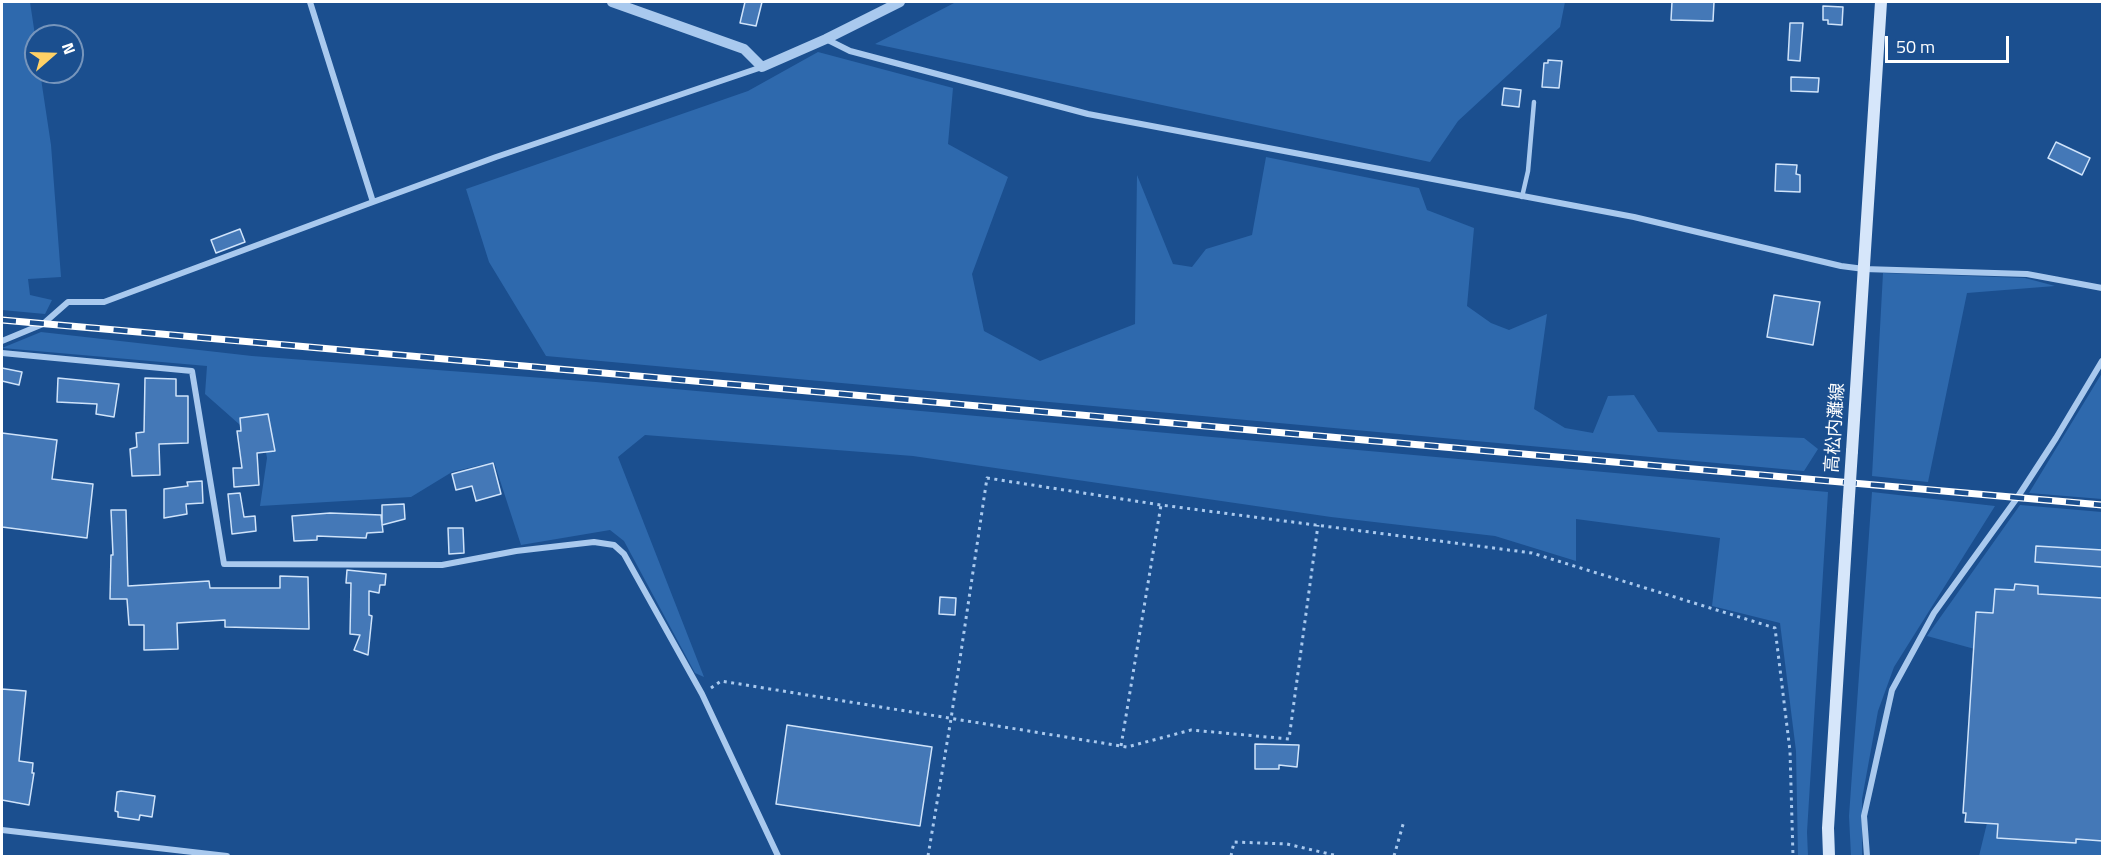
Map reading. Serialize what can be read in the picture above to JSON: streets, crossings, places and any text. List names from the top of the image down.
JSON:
{
  "streets": {
    "main road": ["高松内灘線"]
  },
  "scale_bar": "50 m",
  "north": "right"
}
